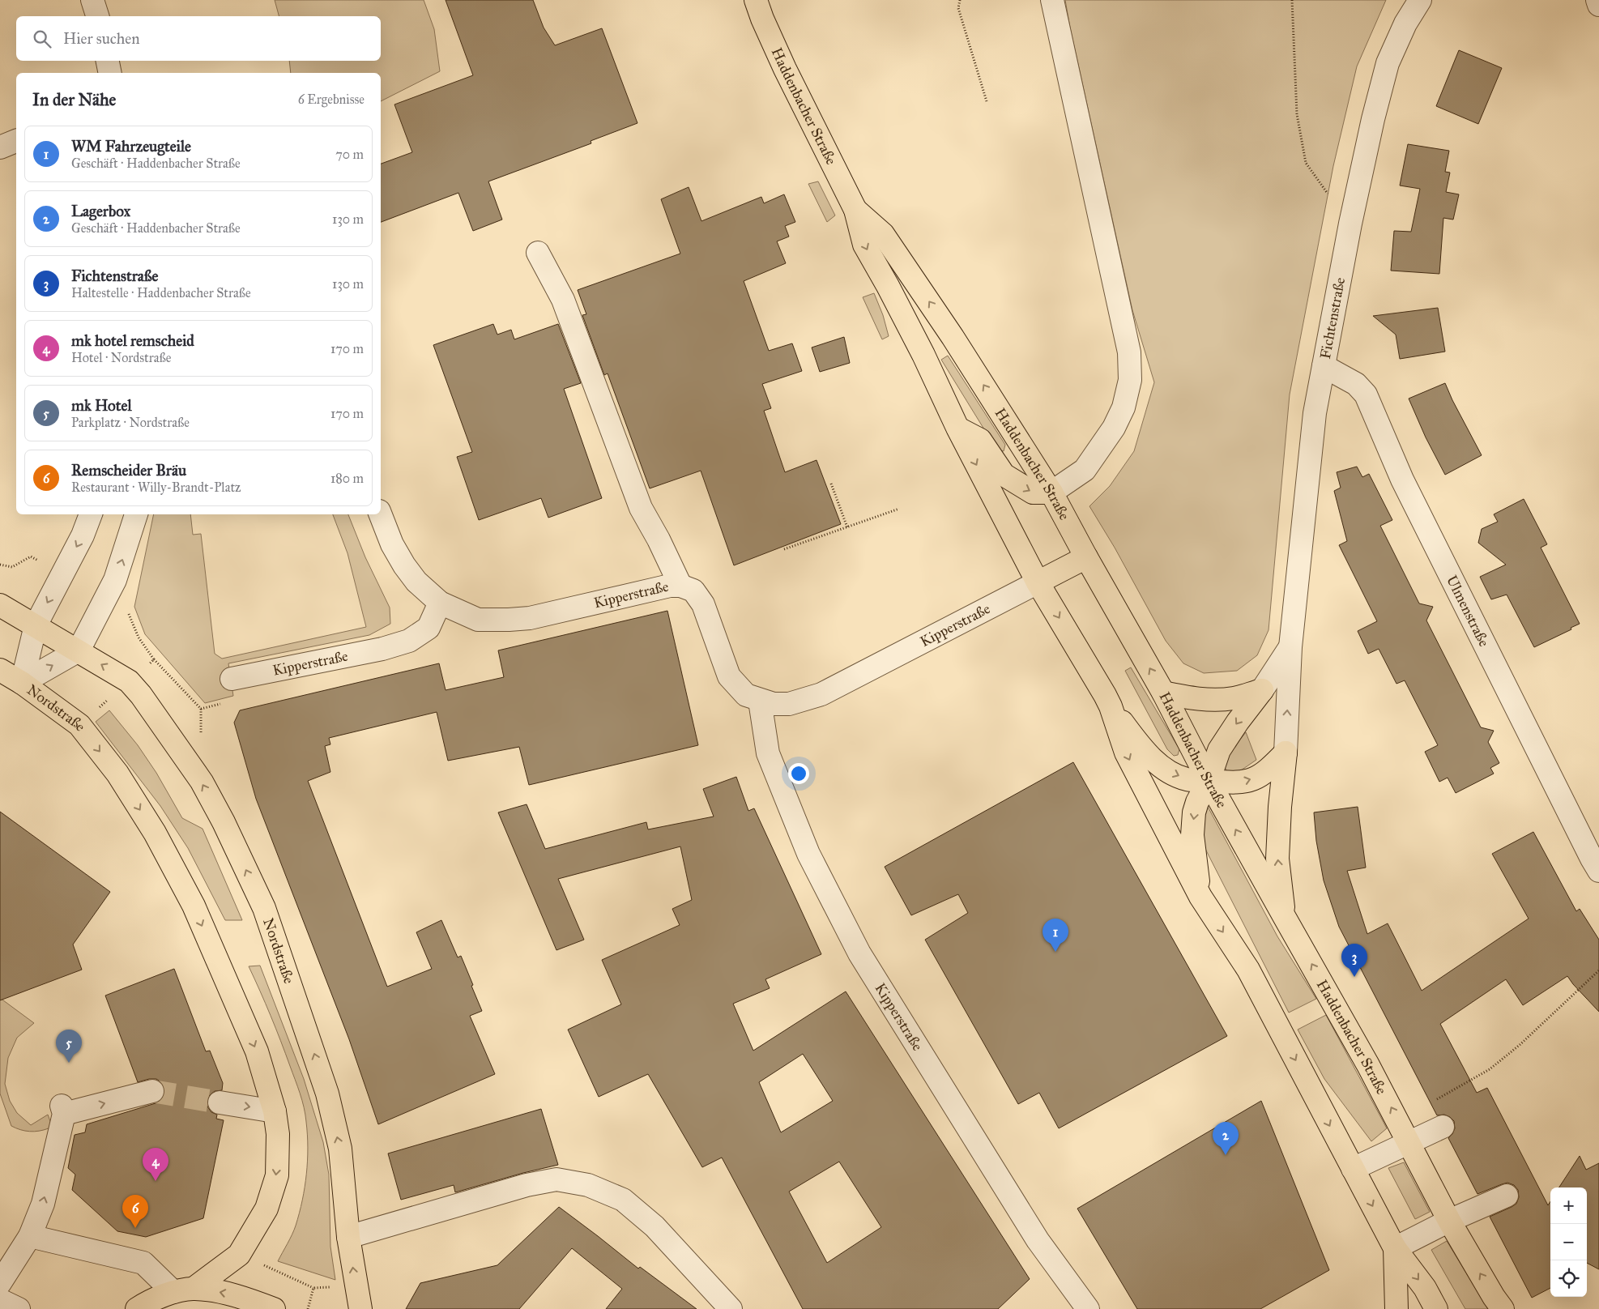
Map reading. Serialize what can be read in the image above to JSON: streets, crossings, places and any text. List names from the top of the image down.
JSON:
{
  "streets": {
    "main road": ["Haddenbacher Straße", "Nordstraße"],
    "street": ["Fichtenstraße", "Kipperstraße", "Ulmenstraße"]
  },
  "crossings": [
    ["Haddenbacher Straße", "Kipperstraße"],
    ["Fichtenstraße", "Ulmenstraße"]
  ],
  "page": {
    "search": "Hier suchen",
    "heading": ["In der Nähe", "6 Ergebnisse"],
    "list": [
      {
        "mark": "1",
        "name": "WM Fahrzeugteile",
        "note": "Geschäft · Haddenbacher Straße",
        "value": "70 m"
      },
      {
        "mark": "2",
        "name": "Lagerbox",
        "note": "Geschäft · Haddenbacher Straße",
        "value": "130 m"
      },
      {
        "mark": "3",
        "name": "Fichtenstraße",
        "note": "Haltestelle · Haddenbacher Straße",
        "value": "130 m"
      },
      {
        "mark": "4",
        "name": "mk hotel remscheid",
        "note": "Hotel · Nordstraße",
        "value": "170 m"
      },
      {
        "mark": "5",
        "name": "mk Hotel",
        "note": "Parkplatz · Nordstraße",
        "value": "170 m"
      },
      {
        "mark": "6",
        "name": "Remscheider Bräu",
        "note": "Restaurant · Willy-Brandt-Platz",
        "value": "180 m"
      }
    ],
    "pins": [
      "1",
      "3",
      "5",
      "2",
      "4",
      "6"
    ],
    "map_buttons": ["+", "−"]
  }
}
